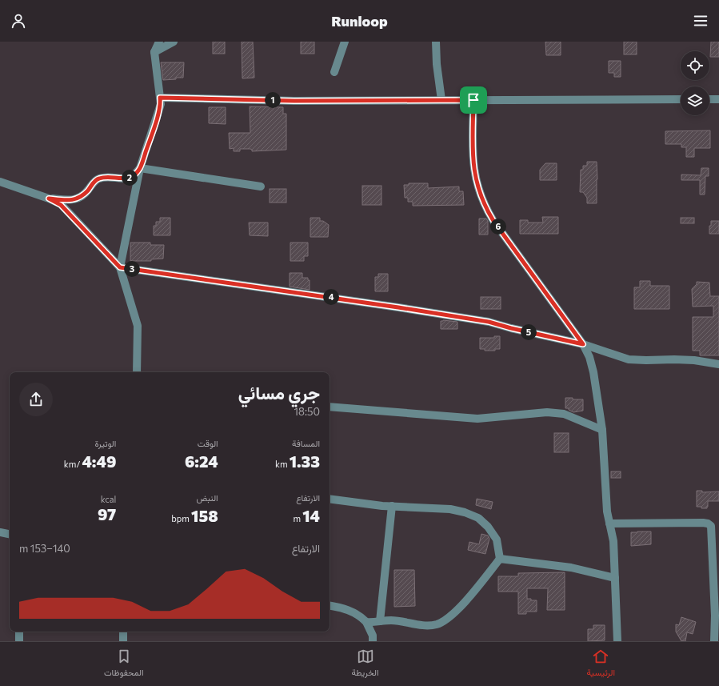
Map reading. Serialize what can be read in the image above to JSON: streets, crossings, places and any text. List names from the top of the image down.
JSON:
{
  "page": {
    "header": "Runloop",
    "pins": [
      "1",
      "2",
      "6",
      "3",
      "4",
      "5"
    ],
    "heading": ["جري مسائي", "18:50"],
    "stats": [
      ["المسافة", "1.33 km"],
      ["الوقت", "6:24"],
      ["الوتيرة", "4:49 /km"],
      ["الارتفاع", "14 m"],
      ["النبض", "158 bpm"],
      ["kcal", "97"]
    ],
    "chart": ["الارتفاع", "140–153 m"],
    "tabs": ["الرئيسية", "الخريطة", "المحفوظات"]
  }
}
